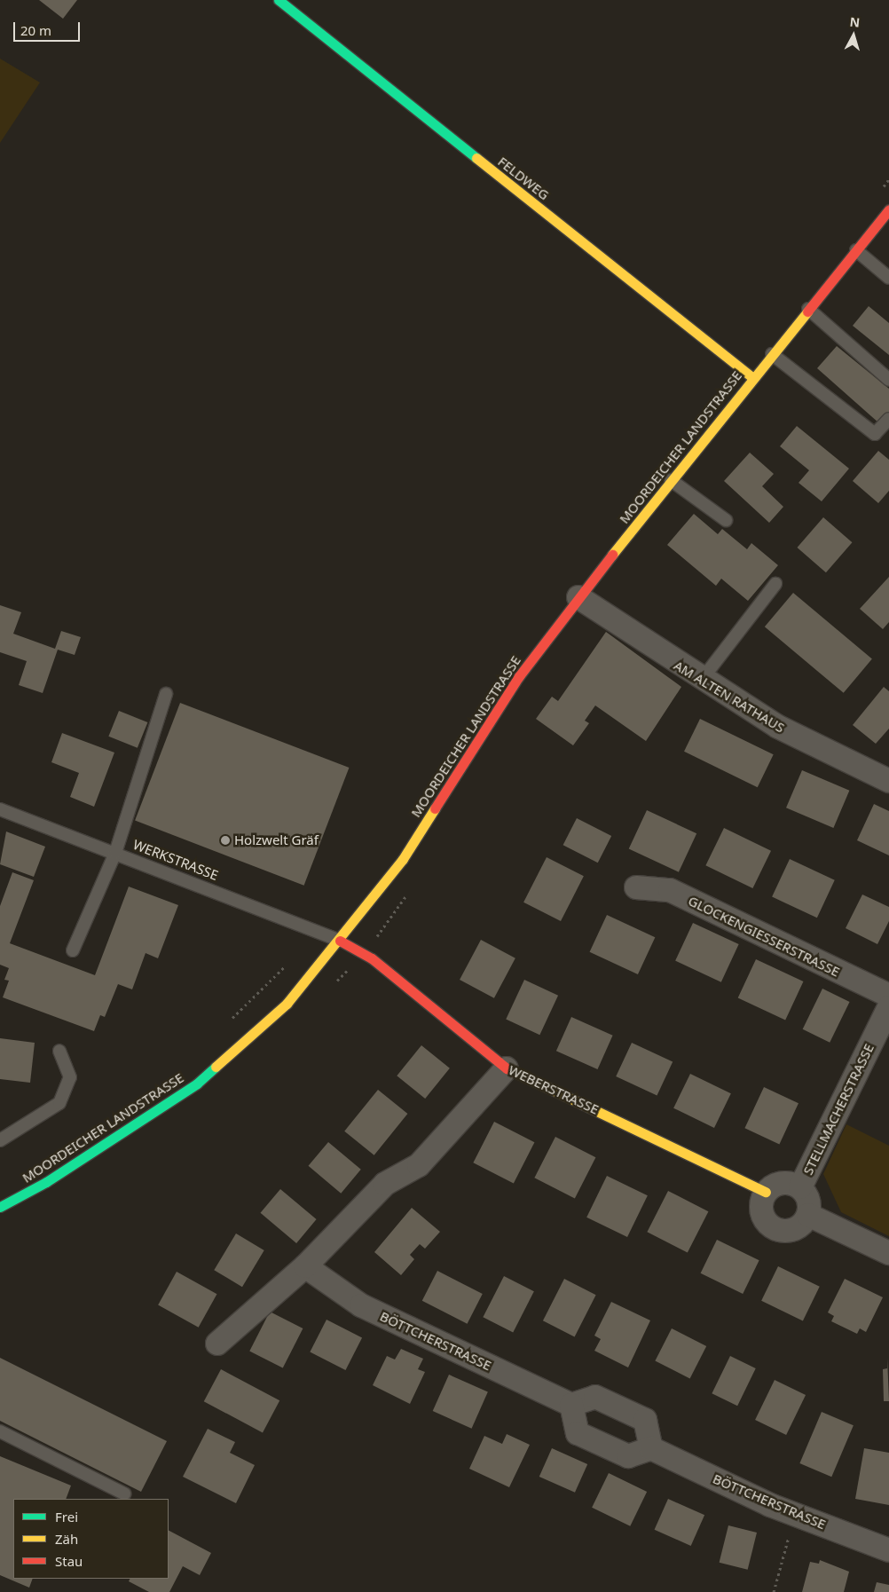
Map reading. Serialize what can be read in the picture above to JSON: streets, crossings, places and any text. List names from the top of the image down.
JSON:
{
  "streets": {
    "main road": ["FELDWEG", "MOORDEICHER LANDSTRASSE", "WEBERSTRASSE"],
    "street": [
      "AM ALTEN RATHAUS",
      "GLOCKENGIESSERSTRASSE",
      "STELLMACHERSTRASSE",
      "BÖTTCHERSTRASSE"
    ],
    "lane": ["WERKSTRASSE"]
  },
  "crossings": [
    ["FELDWEG", "MOORDEICHER LANDSTRASSE"],
    ["MOORDEICHER LANDSTRASSE", "AM ALTEN RATHAUS"],
    ["MOORDEICHER LANDSTRASSE", "WERKSTRASSE"],
    ["MOORDEICHER LANDSTRASSE", "WEBERSTRASSE"],
    ["WERKSTRASSE", "WEBERSTRASSE"],
    ["WEBERSTRASSE", "STELLMACHERSTRASSE"]
  ],
  "places": ["Holzwelt Gräf"],
  "legend": ["Frei", "Zäh", "Stau"],
  "scale_bar": "20 m",
  "north": "top"
}
